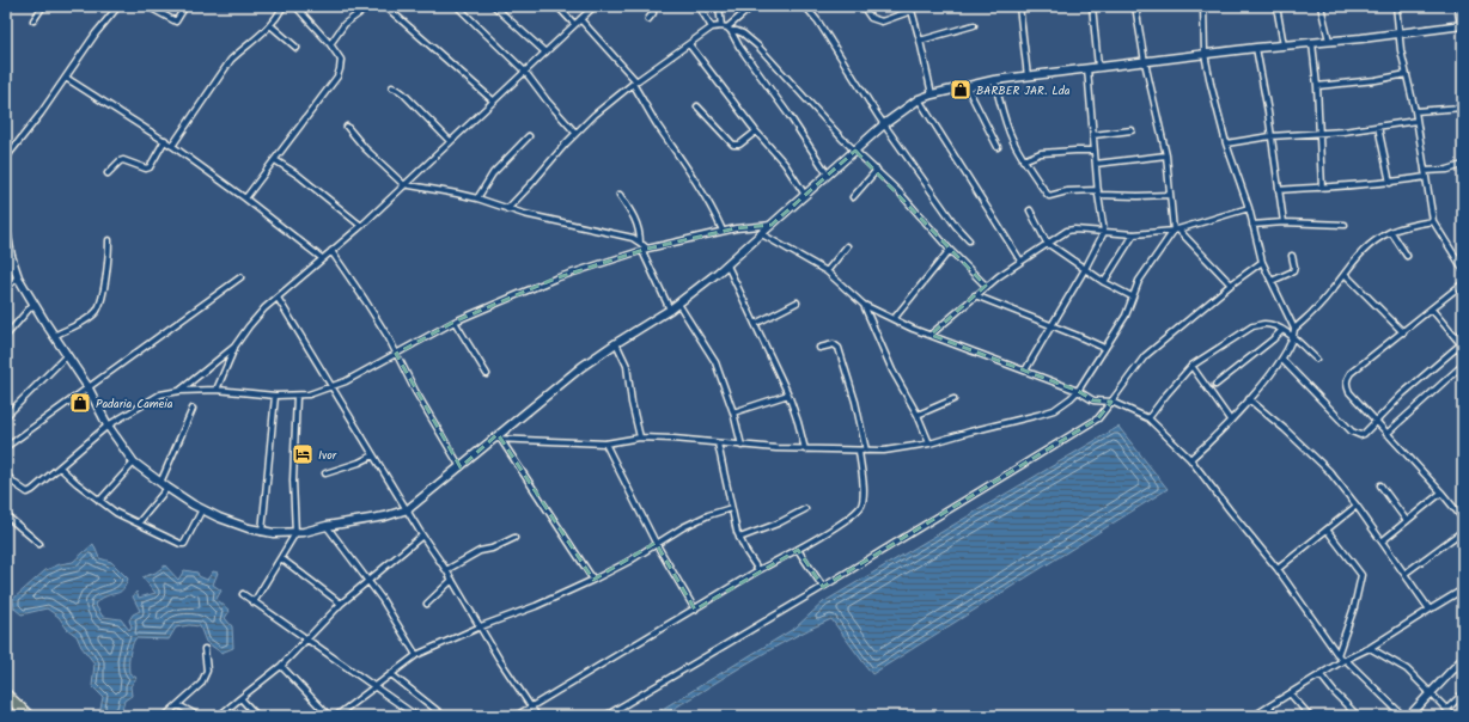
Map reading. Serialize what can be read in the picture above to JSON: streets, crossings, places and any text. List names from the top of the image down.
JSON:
{
  "places": {
    "shop": ["BARBER JAR. Lda", "Padaria Cameia"],
    "hotel": ["Ivor"]
  }
}
